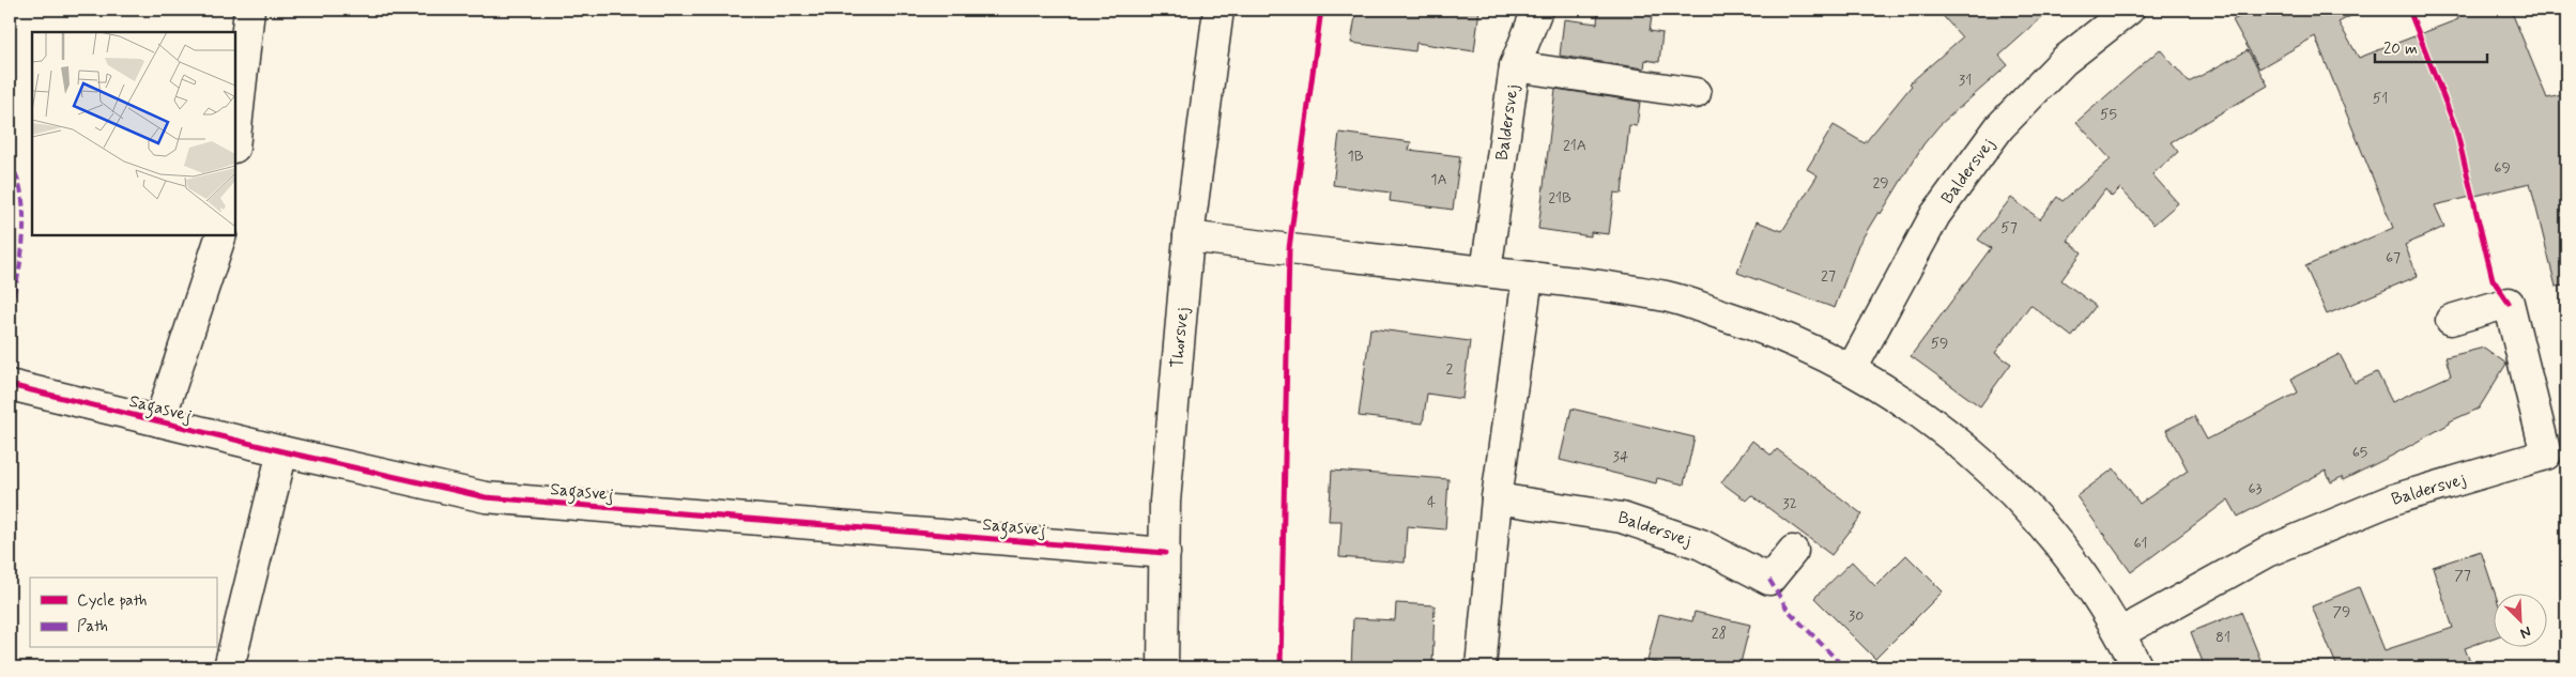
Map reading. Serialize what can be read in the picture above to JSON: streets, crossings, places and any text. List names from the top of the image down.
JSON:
{
  "streets": {
    "street": ["Baldersvej", "Thorsvej", "Sagasvej"]
  },
  "crossings": [
    ["Thorsvej", "Sagasvej"]
  ],
  "house_numbers": [
    "31",
    "51",
    "55",
    "21A",
    "1B",
    "69",
    "1A",
    "29",
    "21B",
    "57",
    "67",
    "27",
    "59",
    "2",
    "65",
    "34",
    "63",
    "4",
    "32",
    "61",
    "77",
    "79",
    "30",
    "28",
    "81"
  ],
  "legend": ["Cycle path", "Path"],
  "scale_bar": "20 m",
  "north": "bottom right"
}
